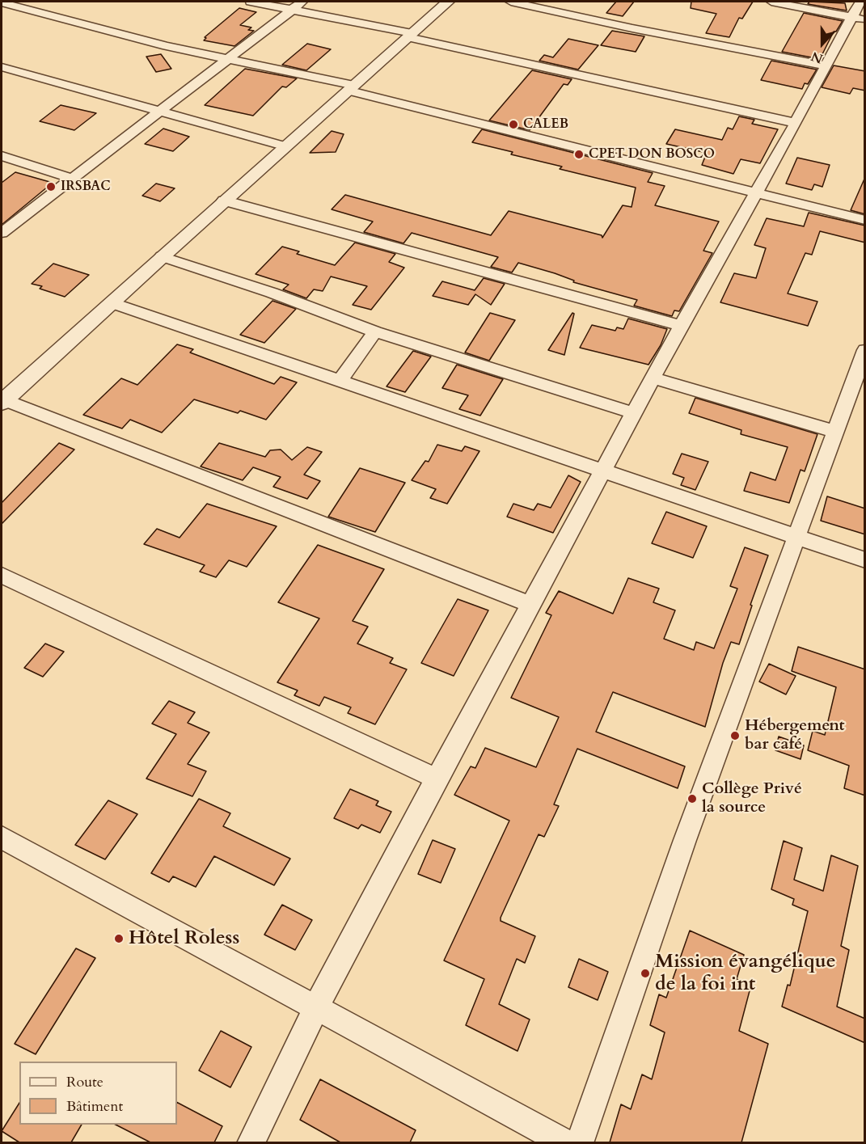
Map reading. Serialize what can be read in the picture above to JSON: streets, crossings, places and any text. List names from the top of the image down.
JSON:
{
  "places": [
    "CALEB",
    "CPET DON BOSCO",
    "IRSBAC",
    "Hébergement bar café",
    "Collège Privé la source",
    "Hôtel Roless",
    "Mission évangélique de la foi int"
  ],
  "legend": ["Route", "Bâtiment"],
  "north": "bottom"
}
